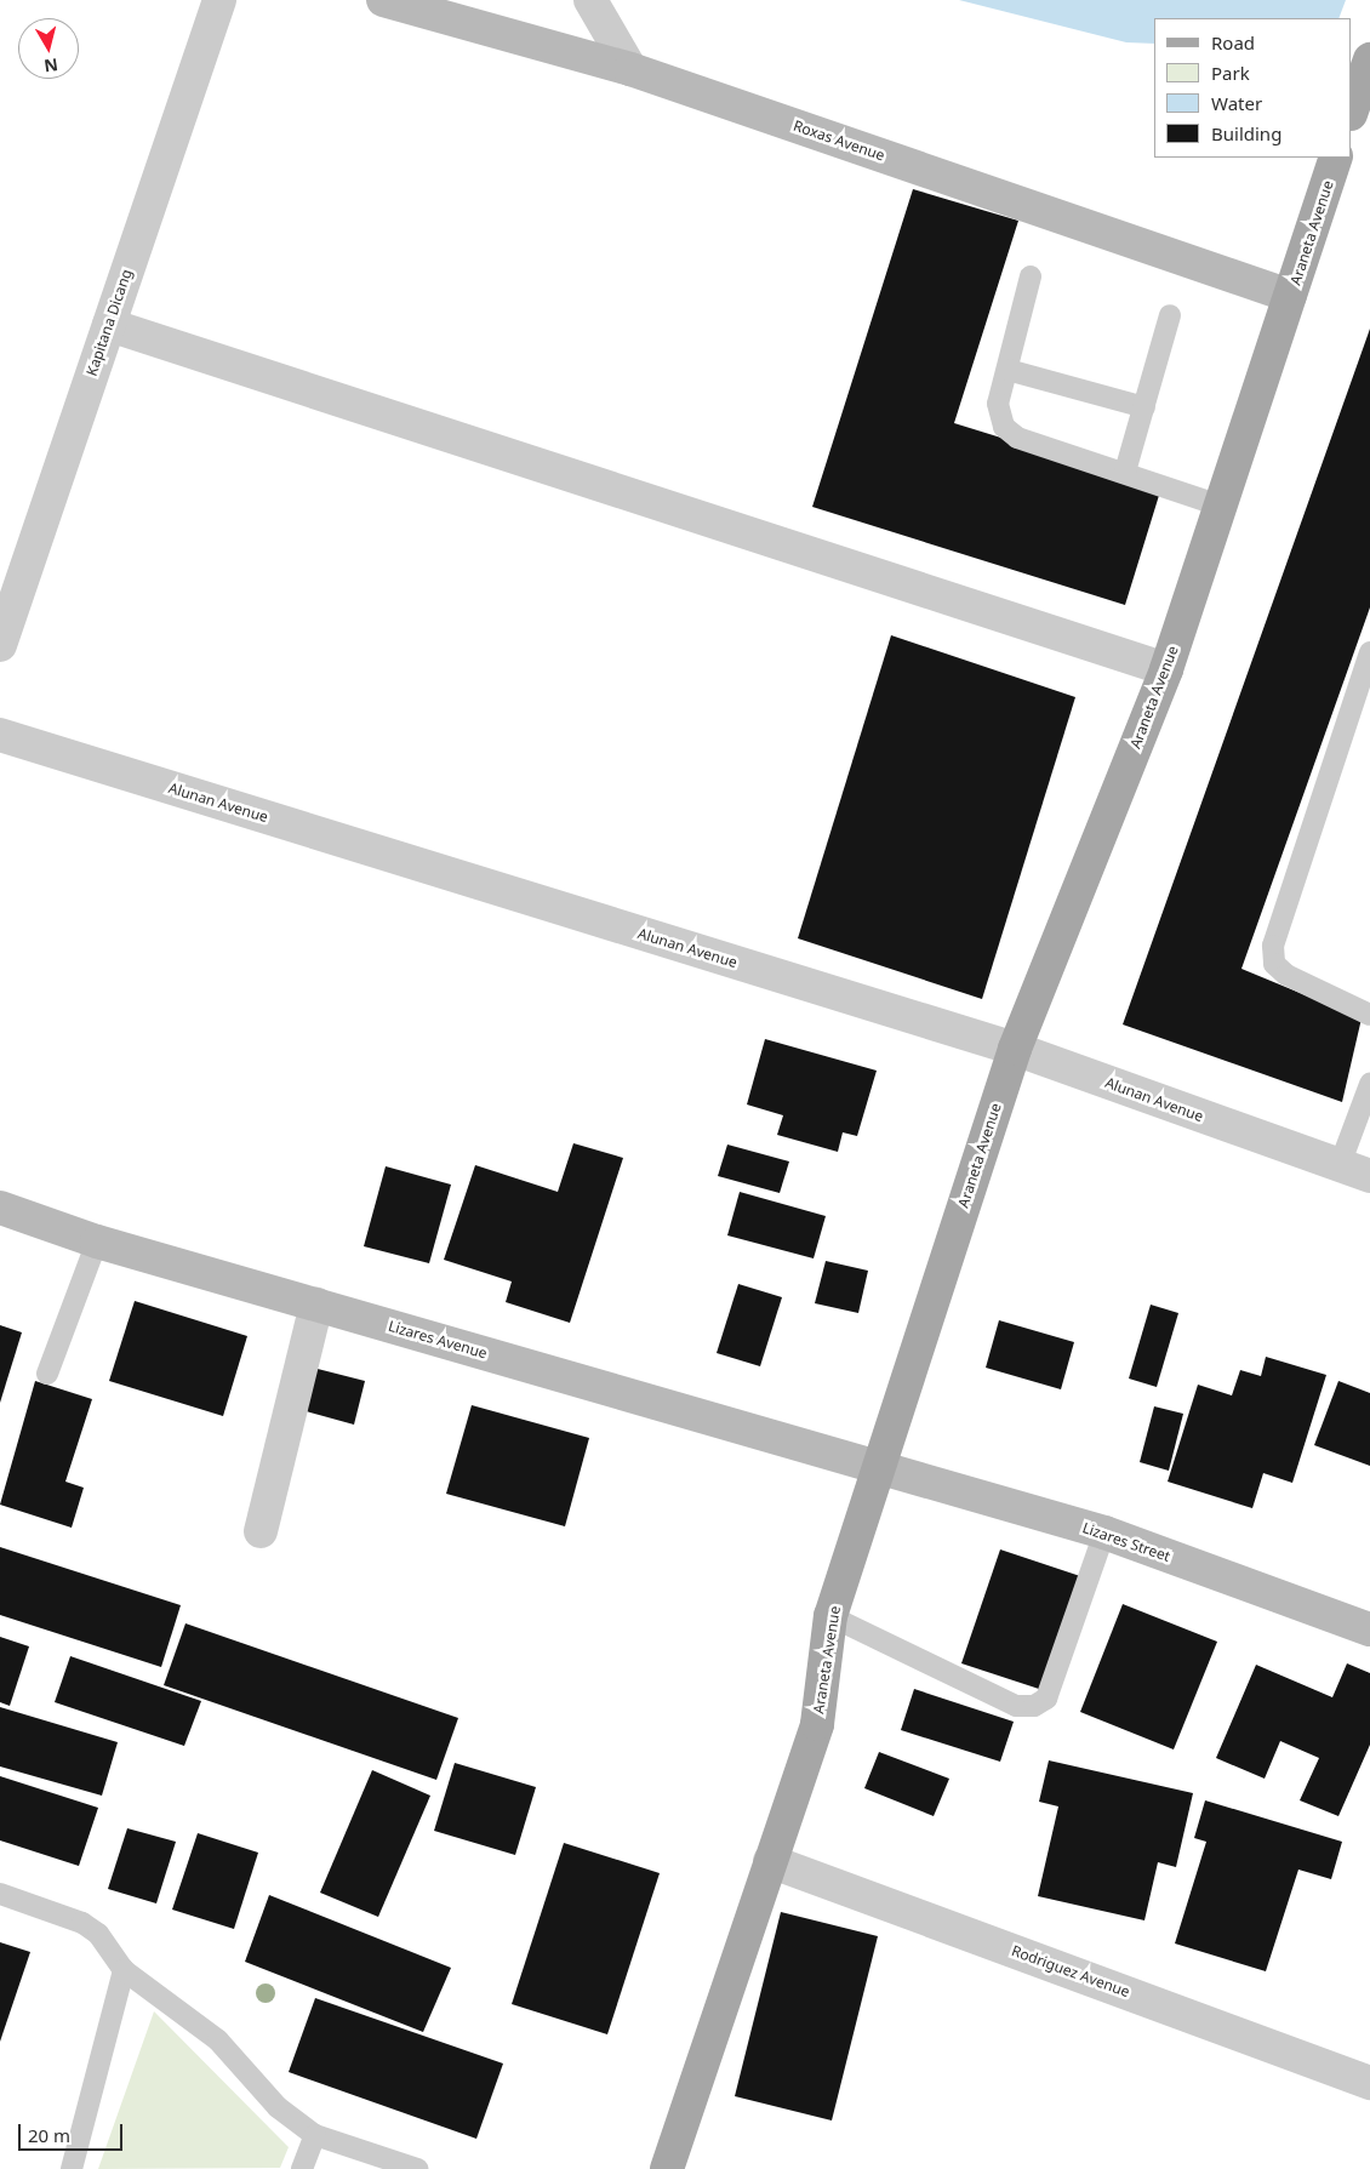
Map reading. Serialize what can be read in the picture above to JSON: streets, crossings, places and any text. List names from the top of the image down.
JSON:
{
  "streets": {
    "main road": ["Araneta Avenue"],
    "street": [
      "Roxas Avenue",
      "Kapitana Dicang",
      "Alunan Avenue",
      "Lizares Avenue",
      "Lizares Street",
      "Rodriguez Avenue"
    ]
  },
  "crossings": [
    ["Roxas Avenue", "Araneta Avenue"],
    ["Araneta Avenue", "Alunan Avenue"],
    ["Araneta Avenue", "Lizares Avenue"],
    ["Araneta Avenue", "Lizares Street"],
    ["Araneta Avenue", "Rodriguez Avenue"],
    ["Lizares Avenue", "Lizares Street"]
  ],
  "legend": [
    "Road",
    "Park",
    "Water",
    "Building"
  ],
  "scale_bar": "20 m",
  "north": "bottom"
}
